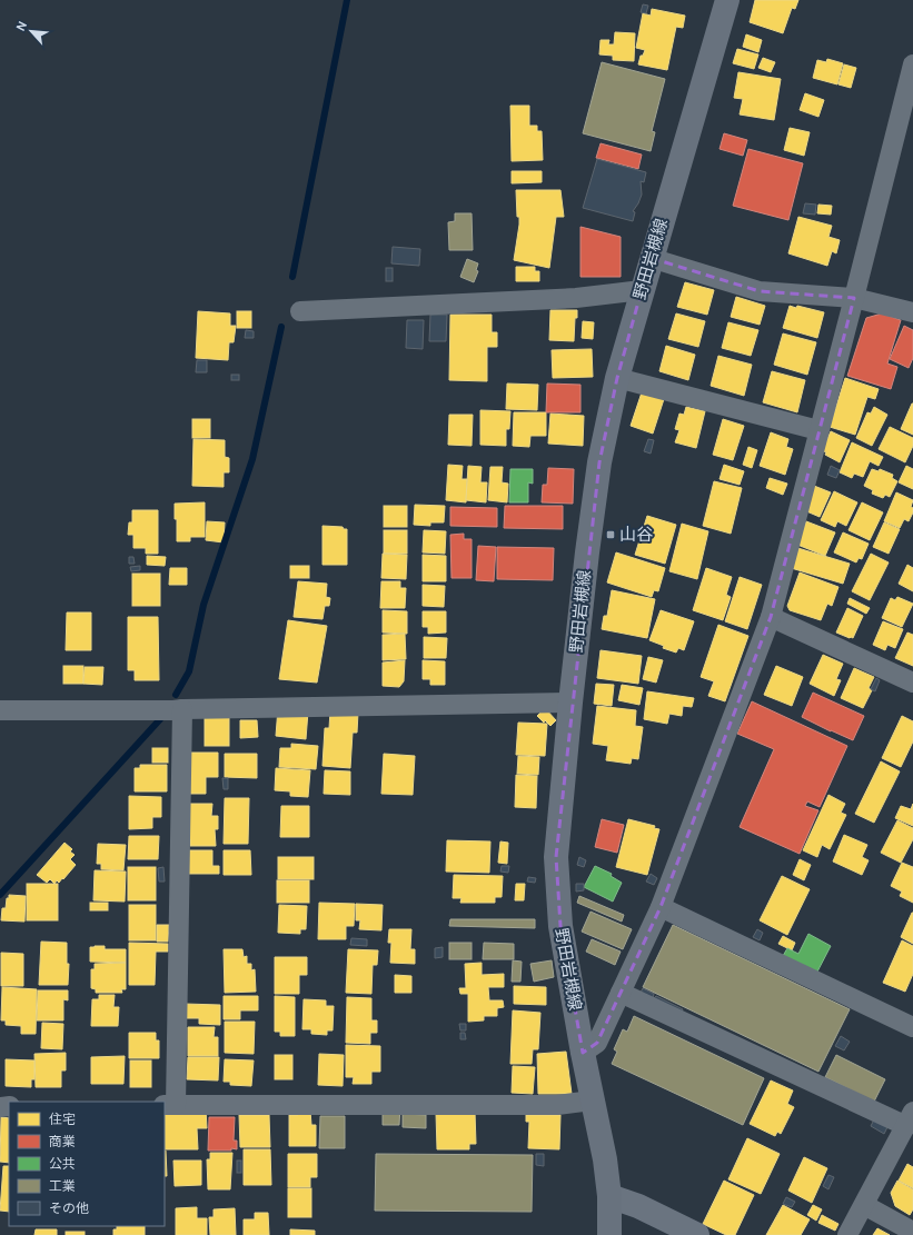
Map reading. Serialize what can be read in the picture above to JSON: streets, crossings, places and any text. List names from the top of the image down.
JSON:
{
  "streets": {
    "main road": ["野田岩槻線"]
  },
  "places": {
    "transit": ["山谷"]
  },
  "legend": [
    "住宅",
    "商業",
    "公共",
    "工業",
    "その他"
  ],
  "north": "top left"
}
